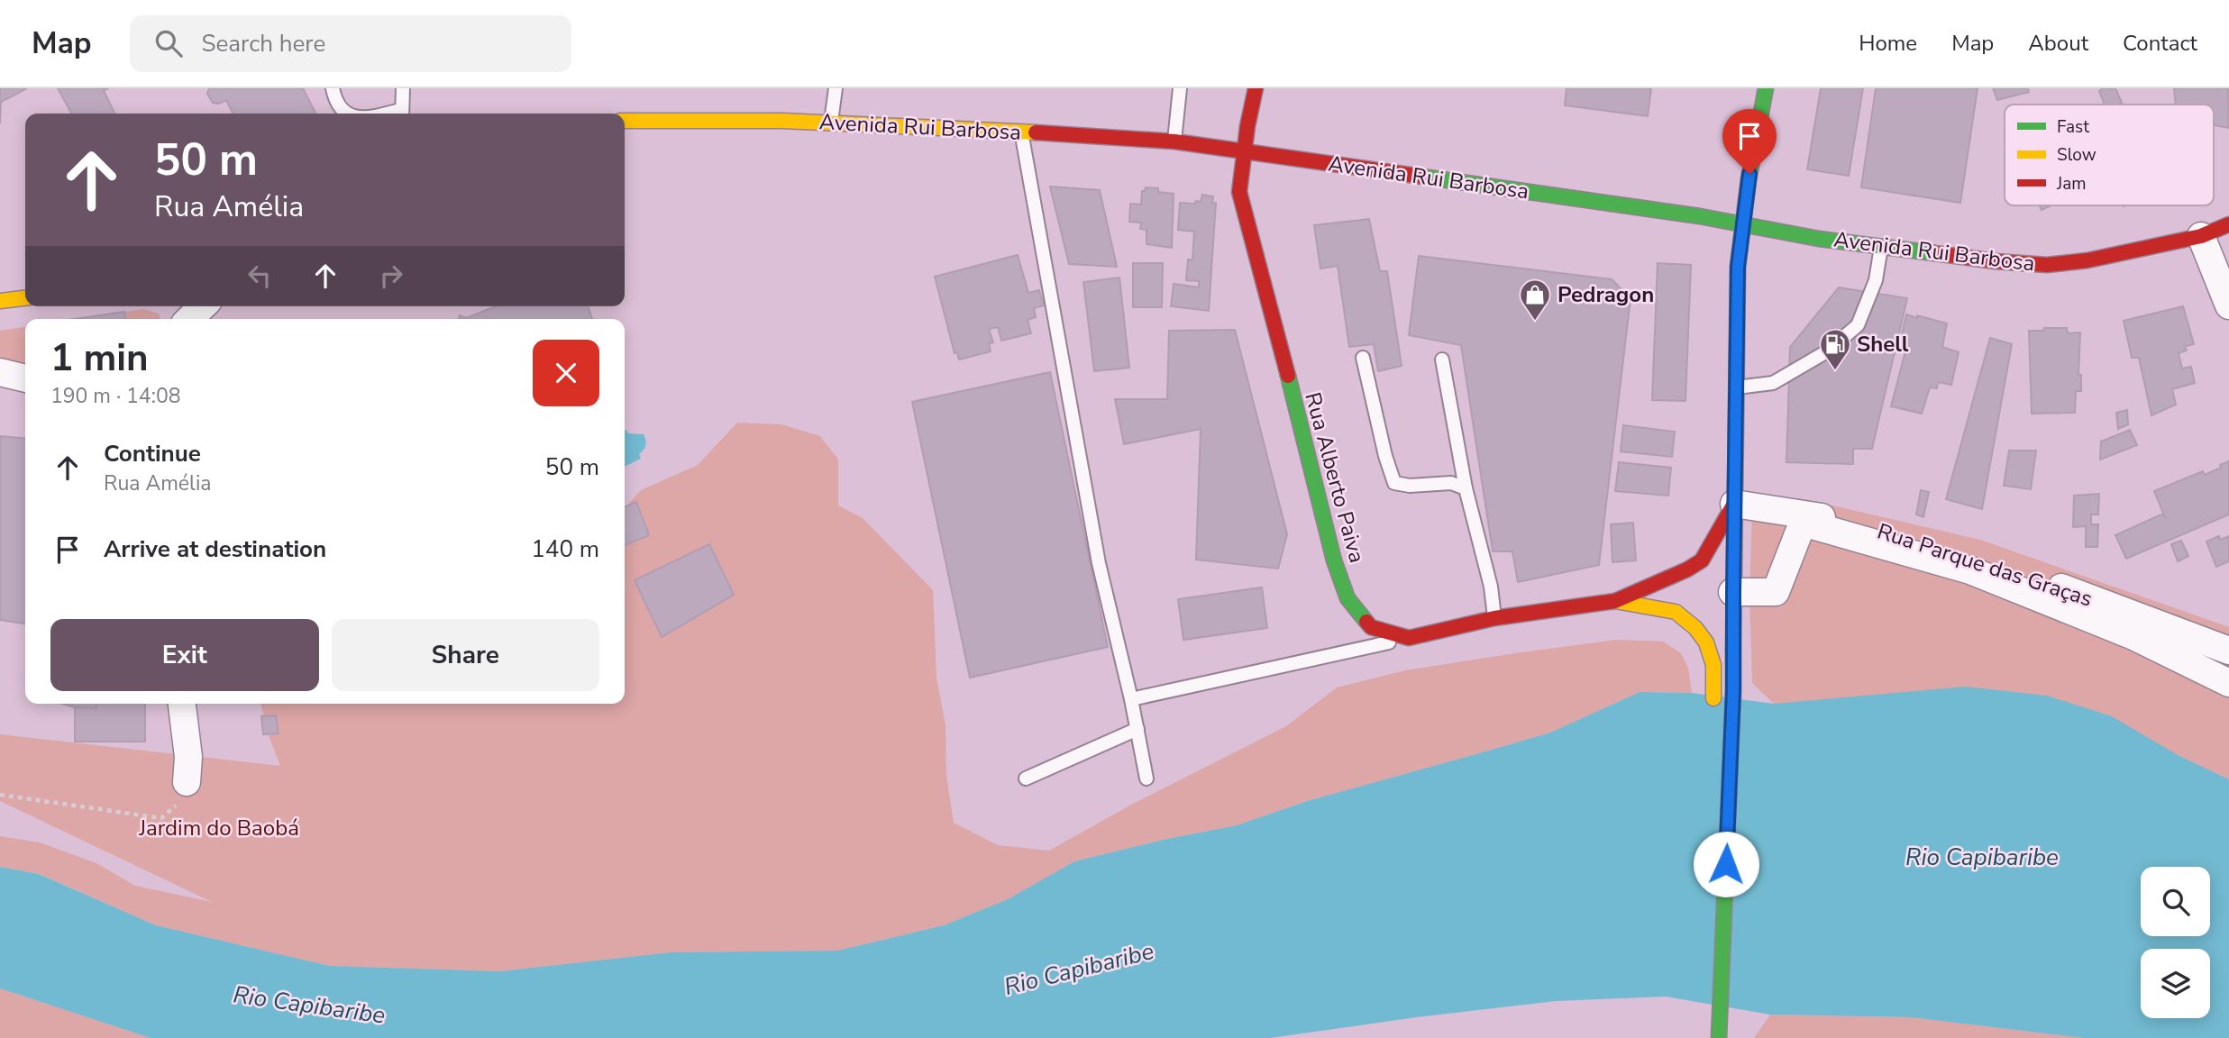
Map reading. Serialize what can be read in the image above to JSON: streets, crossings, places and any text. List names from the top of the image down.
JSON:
{
  "streets": {
    "main road": ["Avenida Rui Barbosa", "Rua Alberto Paiva"],
    "street": ["Rua Parque das Graças"]
  },
  "crossings": [
    ["Avenida Rui Barbosa", "Rua Alberto Paiva"],
    ["Rua Alberto Paiva", "Rua Parque das Graças"]
  ],
  "water": ["Rio Capibaribe"],
  "parks": ["Jardim do Baobá"],
  "places": {
    "shop": ["Pedragon"],
    "fuel station": ["Shell"]
  },
  "legend": ["Fast", "Slow", "Jam"],
  "page": {
    "header": "Map",
    "search": "Search here",
    "nav": [
      "Home",
      "Map",
      "About",
      "Contact"
    ],
    "turn": ["50 m", "Rua Amélia"],
    "heading": ["1 min", "190 m · 14:08"],
    "list": [
      {
        "name": "Continue",
        "note": "Rua Amélia",
        "value": "50 m"
      },
      {
        "name": "Arrive at destination",
        "value": "140 m"
      }
    ],
    "buttons": ["Exit", "Share"]
  }
}
